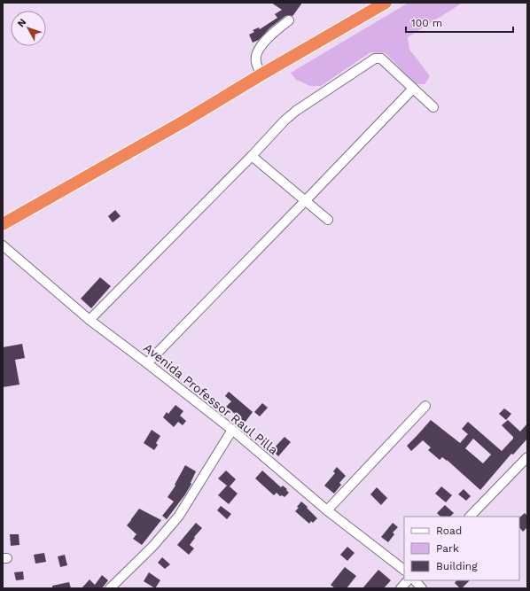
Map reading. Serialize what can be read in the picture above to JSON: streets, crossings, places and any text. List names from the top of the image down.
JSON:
{
  "streets": {
    "street": ["Avenida Professor Raul Pilla"]
  },
  "legend": ["Road", "Park", "Building"],
  "scale_bar": "100 m",
  "north": "top left"
}
